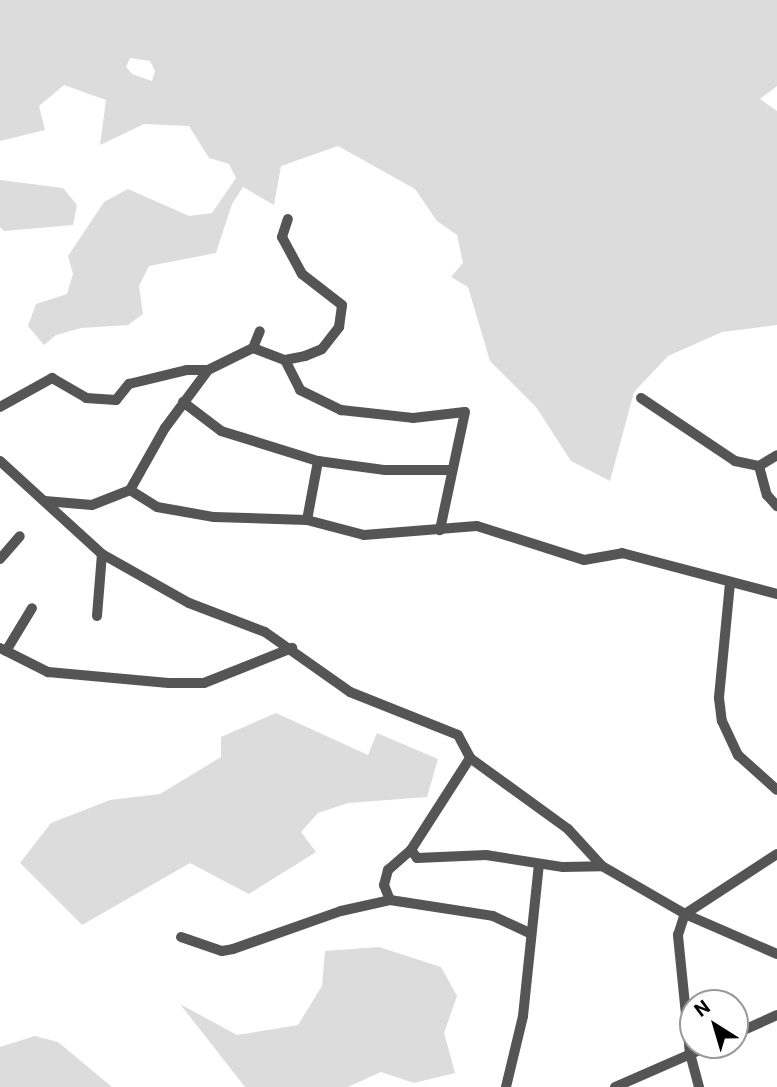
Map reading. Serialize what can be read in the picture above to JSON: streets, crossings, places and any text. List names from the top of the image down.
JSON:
{
  "north": "top left"
}
